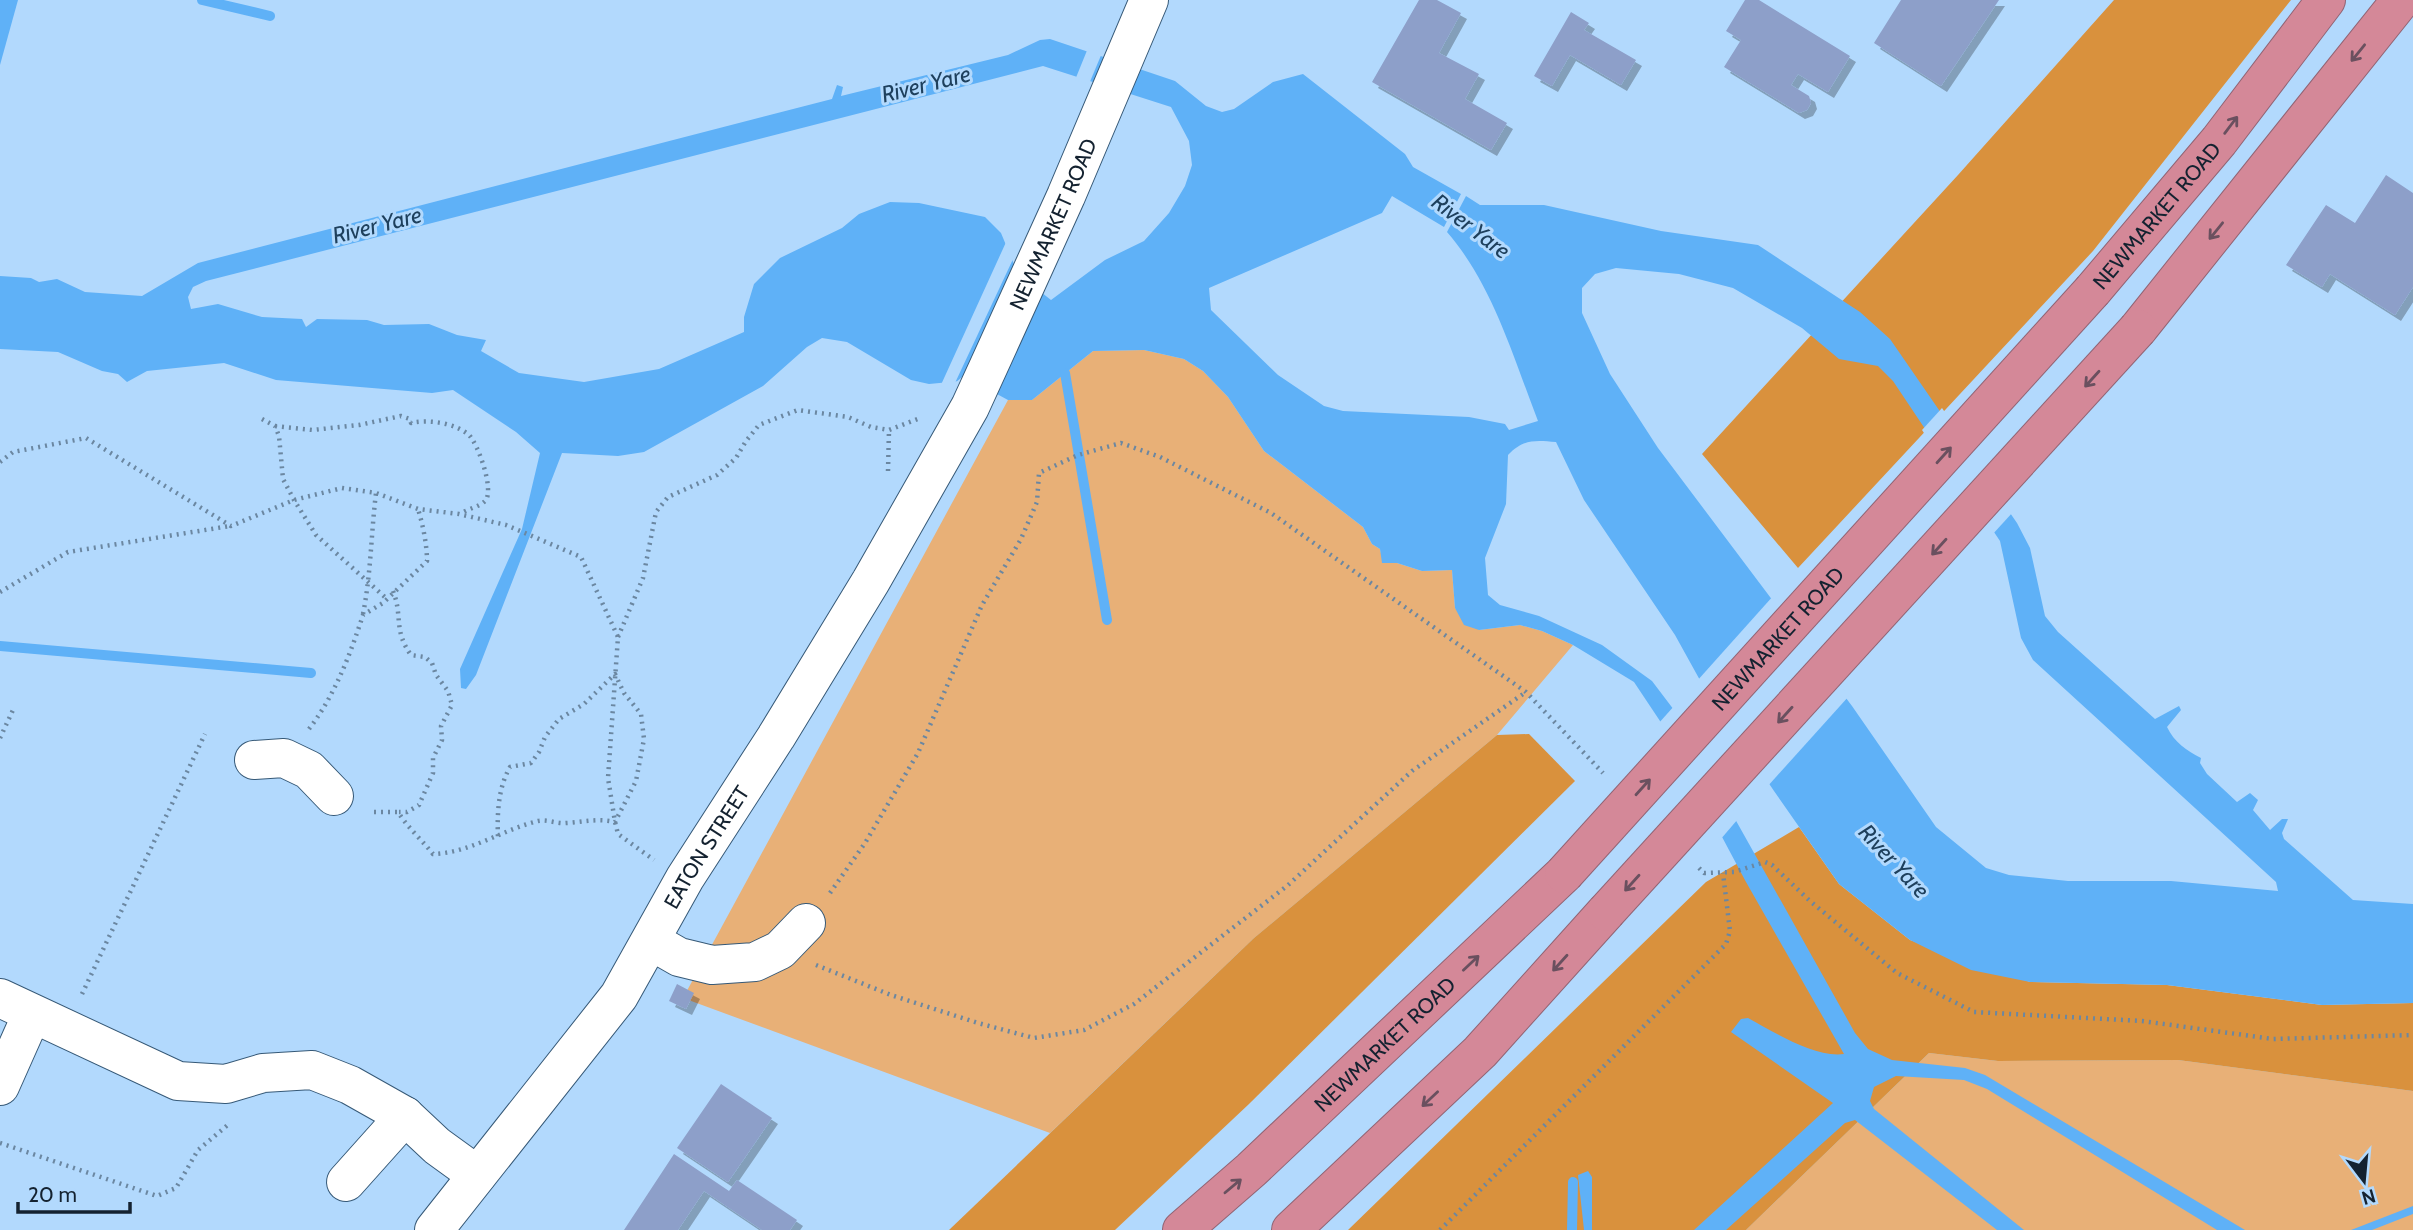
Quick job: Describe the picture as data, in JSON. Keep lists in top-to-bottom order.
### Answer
{
  "streets": {
    "highway": ["NEWMARKET ROAD"],
    "street": ["EATON STREET"]
  },
  "crossings": [
    ["NEWMARKET ROAD", "EATON STREET"]
  ],
  "one_way": ["NEWMARKET ROAD"],
  "water": ["River Yare"],
  "scale_bar": "20 m",
  "north": "bottom"
}
